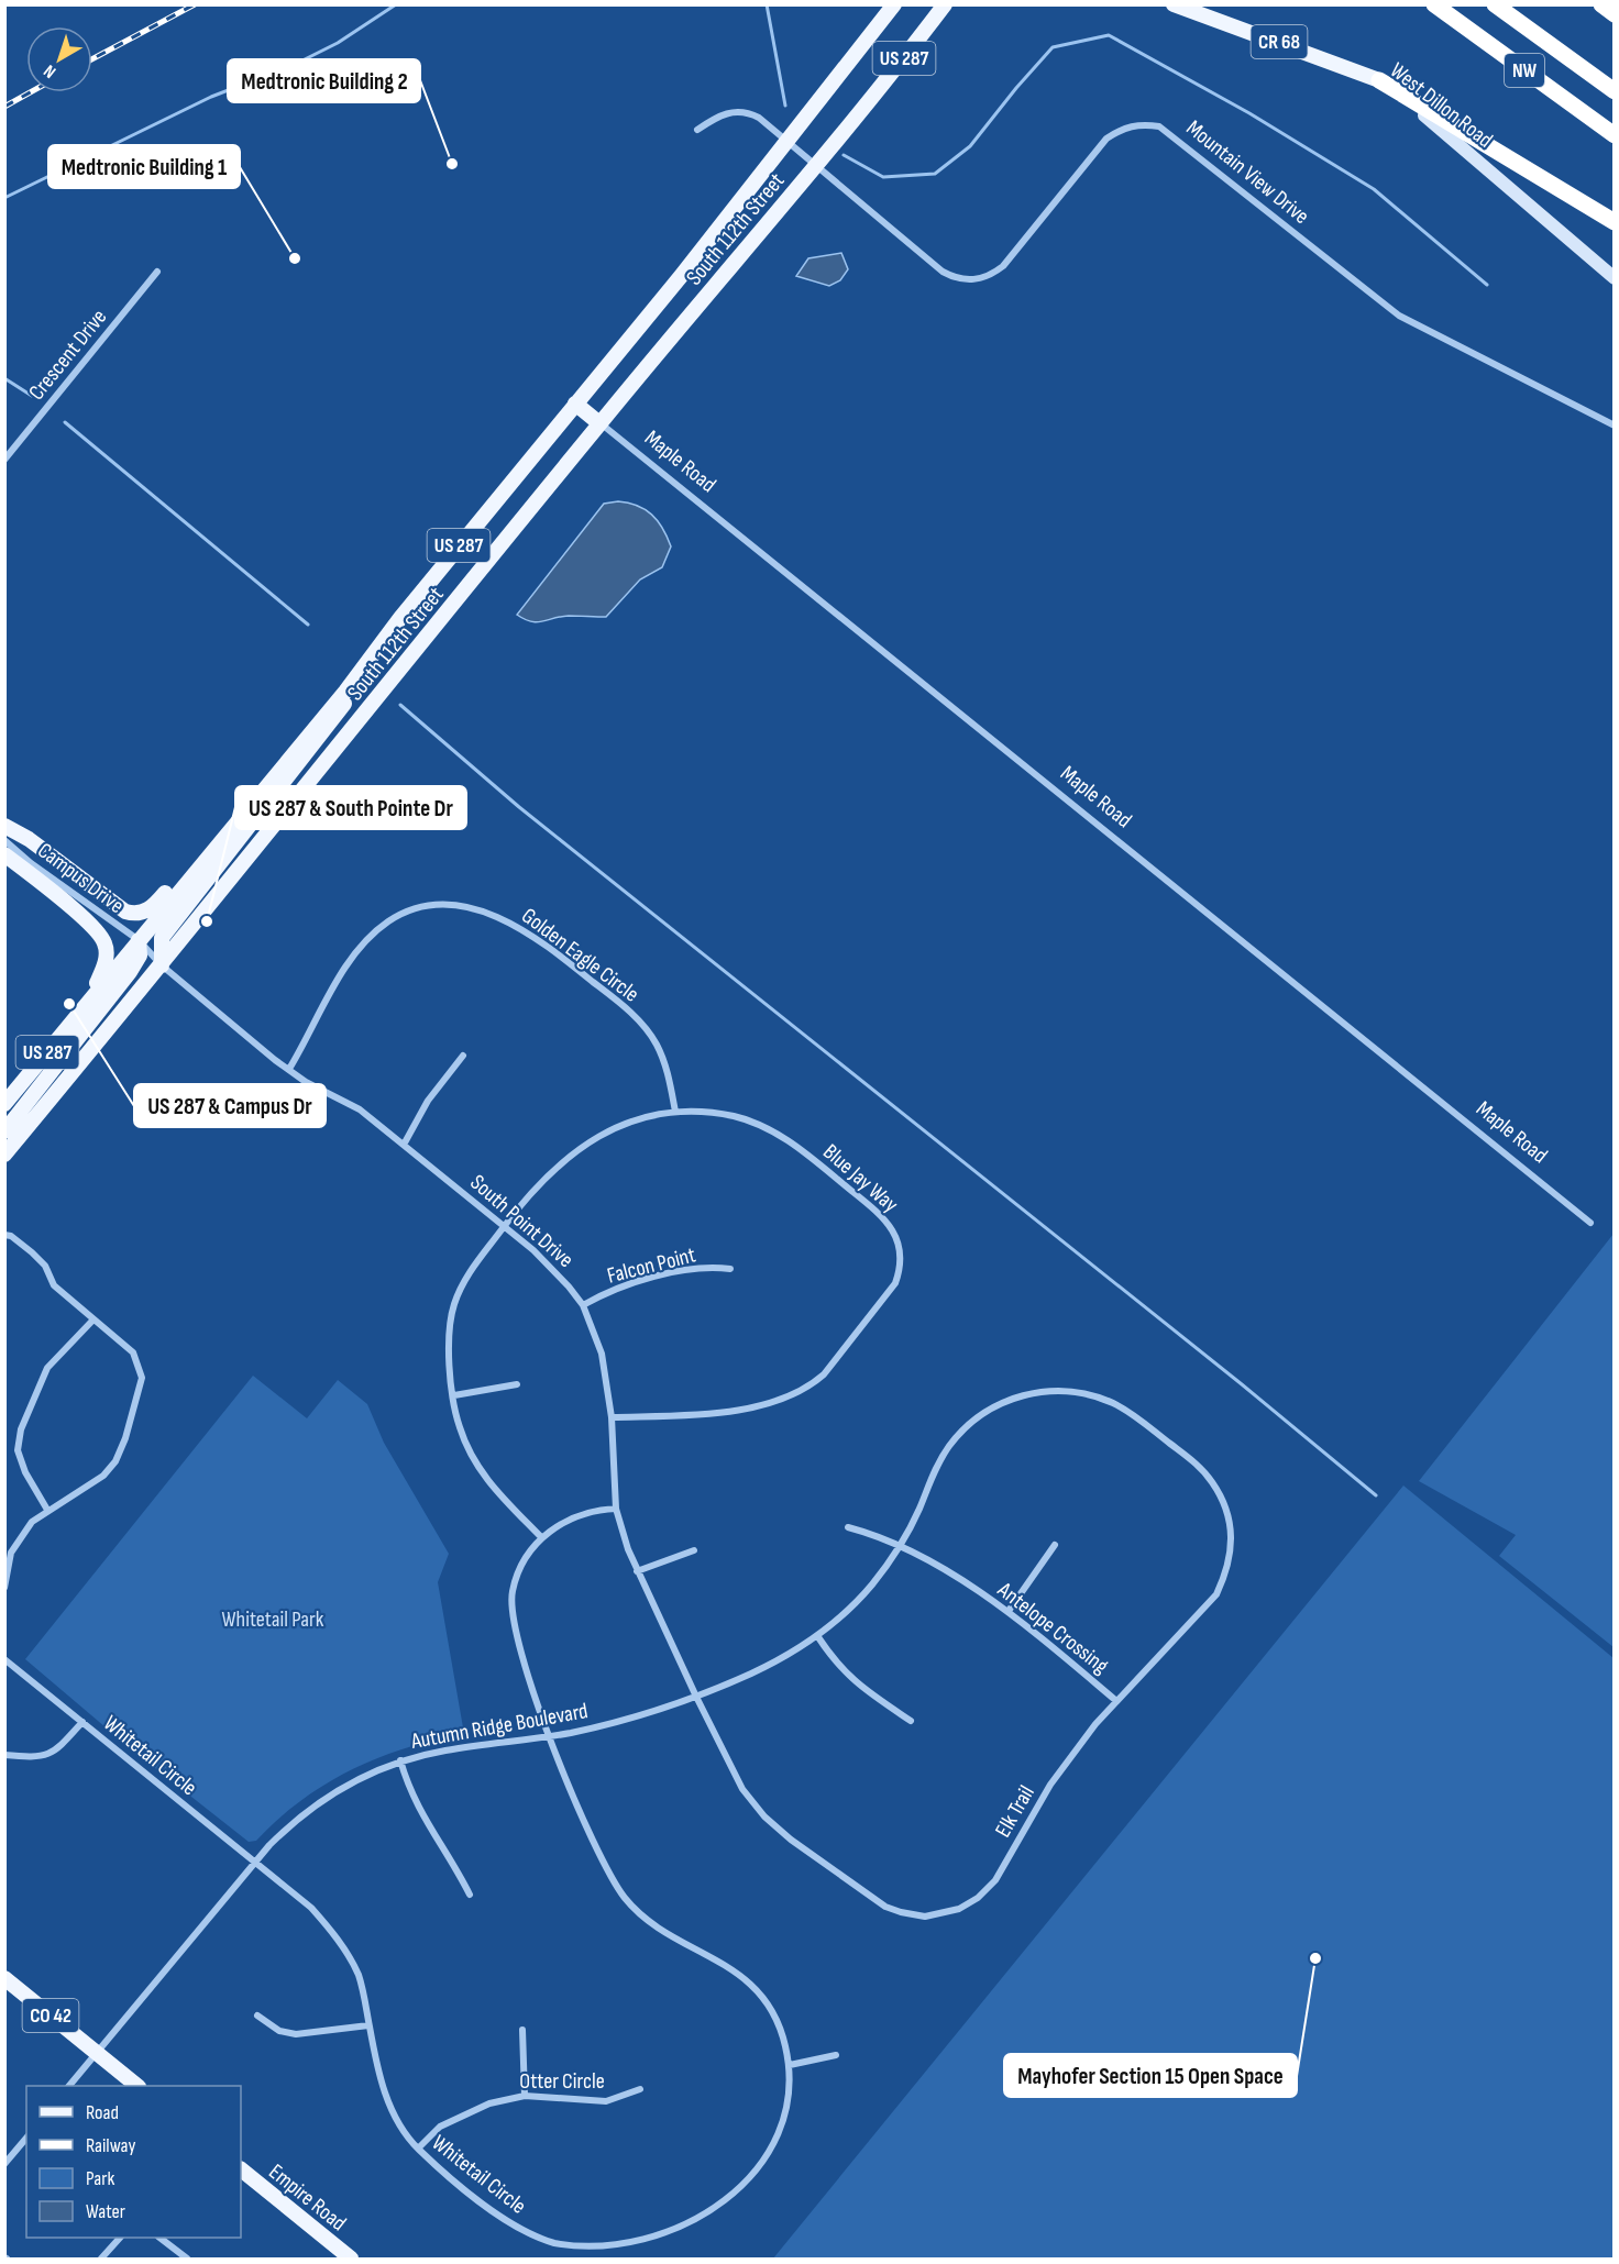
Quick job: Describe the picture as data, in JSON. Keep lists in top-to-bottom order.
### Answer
{
  "streets": {
    "highway": ["NW"],
    "main road": [
      "CR 68",
      "US 287",
      "West Dillon Road",
      "South 112th Street",
      "Maple Road",
      "CO 42",
      "Empire Road"
    ],
    "street": [
      "Mountain View Drive",
      "Crescent Drive",
      "Campus Drive",
      "Golden Eagle Circle",
      "Blue Jay Way",
      "South Point Drive",
      "Falcon Point",
      "Antelope Crossing",
      "Autumn Ridge Boulevard",
      "Whitetail Circle",
      "Elk Trail",
      "Otter Circle"
    ]
  },
  "crossings": [
    ["Mountain View Drive", "South 112th Street"],
    ["South 112th Street", "Maple Road"],
    ["South 112th Street", "Campus Drive"],
    ["South 112th Street", "South Point Drive"],
    ["Campus Drive", "South Point Drive"],
    ["Golden Eagle Circle", "Blue Jay Way"],
    ["Golden Eagle Circle", "South Point Drive"],
    ["Blue Jay Way", "South Point Drive"],
    ["Blue Jay Way", "Whitetail Circle"],
    ["South Point Drive", "Falcon Point"],
    ["South Point Drive", "Autumn Ridge Boulevard"],
    ["South Point Drive", "Whitetail Circle"],
    ["South Point Drive", "Elk Trail"],
    ["Antelope Crossing", "Autumn Ridge Boulevard"],
    ["Antelope Crossing", "Elk Trail"],
    ["Autumn Ridge Boulevard", "Whitetail Circle"],
    ["Autumn Ridge Boulevard", "Elk Trail"],
    ["Autumn Ridge Boulevard", "CO 42"],
    ["Whitetail Circle", "Otter Circle"]
  ],
  "parks": ["Whitetail Park"],
  "places": [
    "Medtronic Building 2",
    "Medtronic Building 1",
    "US 287 & South Pointe Dr",
    "US 287 & Campus Dr",
    "Mayhofer Section 15 Open Space"
  ],
  "legend": [
    "Road",
    "Railway",
    "Park",
    "Water"
  ],
  "north": "bottom left"
}
